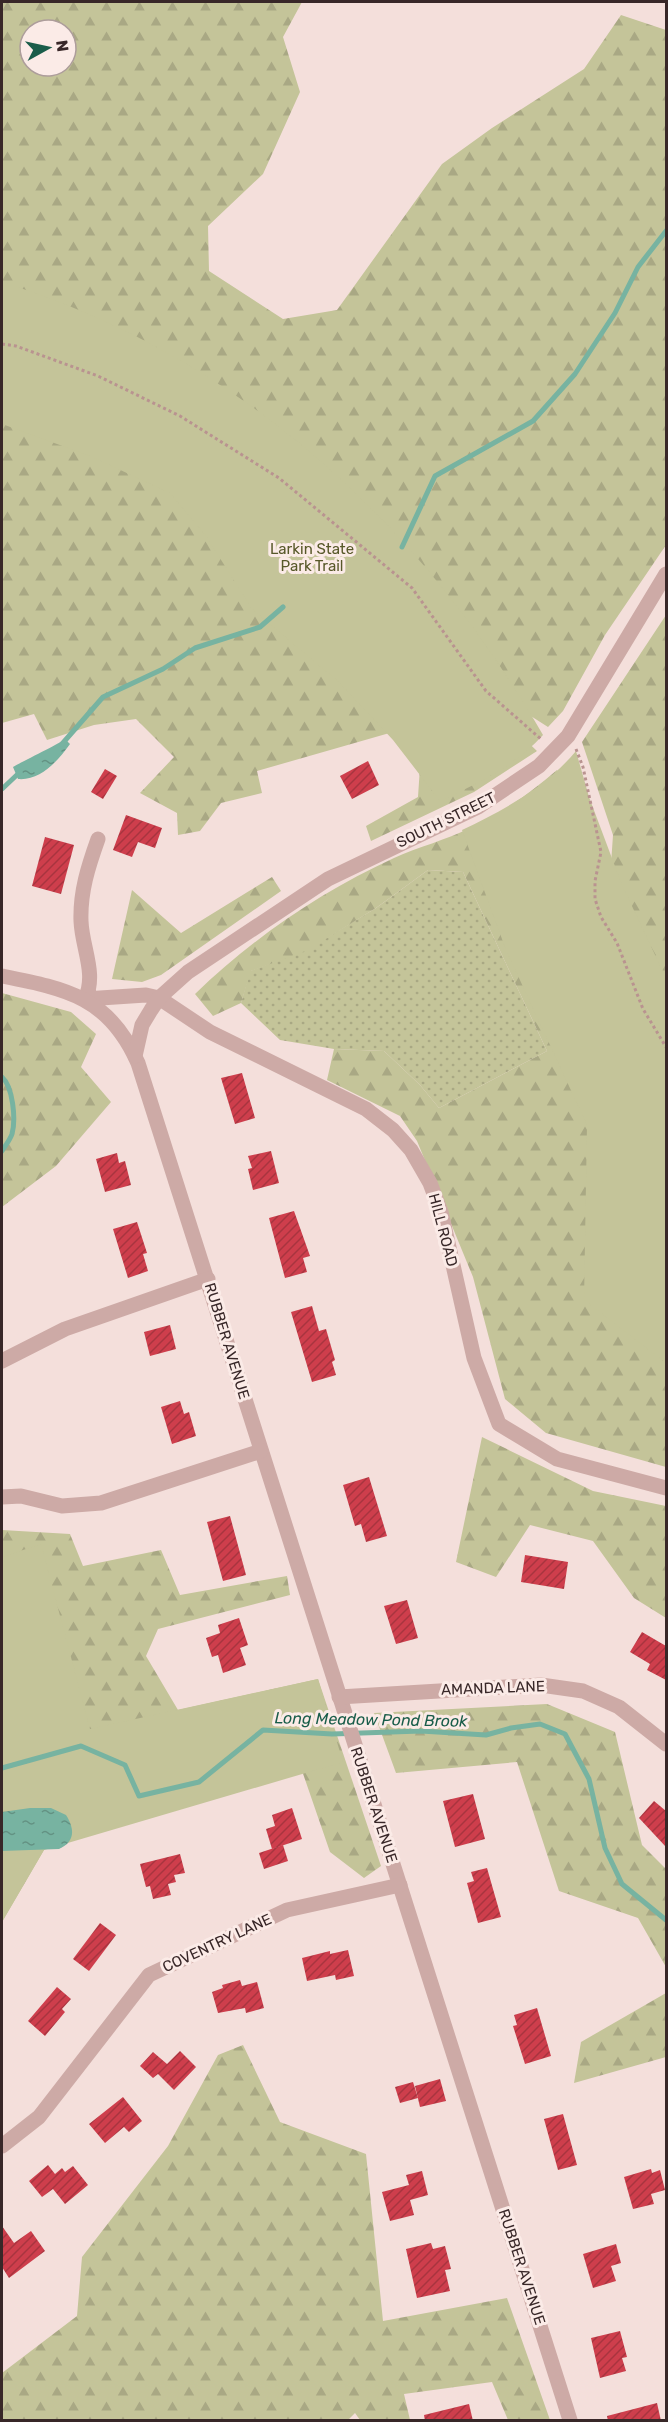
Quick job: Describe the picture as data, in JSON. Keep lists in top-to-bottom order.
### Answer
{
  "streets": {
    "street": [
      "SOUTH STREET",
      "HILL ROAD",
      "RUBBER AVENUE",
      "AMANDA LANE",
      "COVENTRY LANE"
    ]
  },
  "crossings": [
    ["SOUTH STREET", "HILL ROAD"],
    ["SOUTH STREET", "RUBBER AVENUE"],
    ["RUBBER AVENUE", "AMANDA LANE"],
    ["RUBBER AVENUE", "COVENTRY LANE"]
  ],
  "water": ["Long Meadow Pond Brook"],
  "parks": ["Larkin State Park Trail"],
  "north": "right"
}
